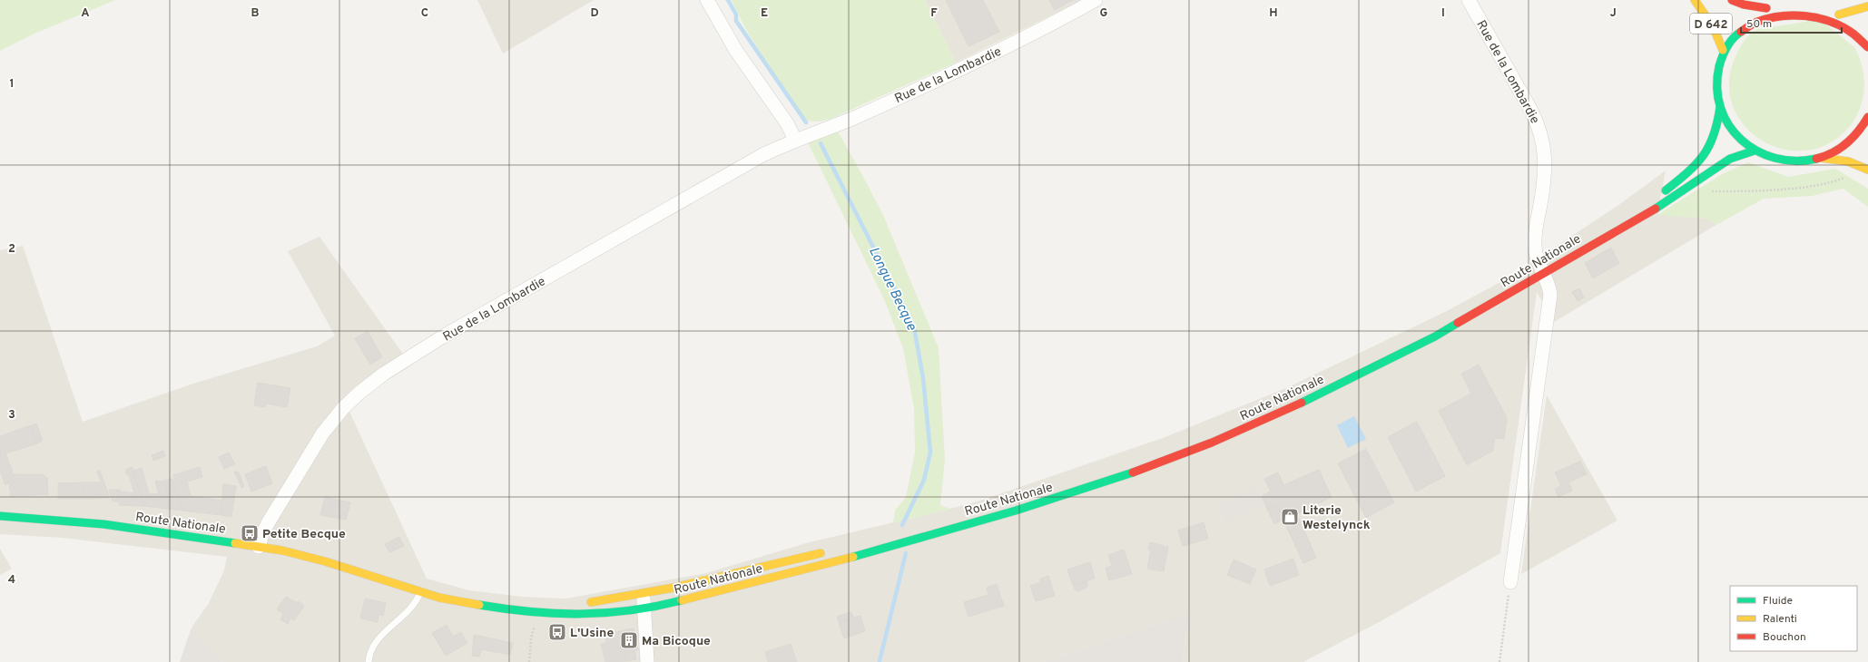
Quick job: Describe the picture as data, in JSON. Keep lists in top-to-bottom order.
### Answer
{
  "streets": {
    "main road": ["D 642", "Route Nationale"],
    "street": ["Rue de la Lombardie"]
  },
  "crossings": [
    ["Rue de la Lombardie", "Route Nationale"]
  ],
  "water": ["Longue Becque"],
  "places": {
    "shop": ["Literie Westelynck"],
    "bus stop": ["Petite Becque", "L'Usine"],
    "building": ["Ma Bicoque"]
  },
  "legend": ["Fluide", "Ralenti", "Bouchon"],
  "scale_bar": "50 m",
  "grid": {
    "columns": [
      "A",
      "B",
      "C",
      "D",
      "E",
      "F",
      "G",
      "H",
      "I",
      "J"
    ],
    "rows": [
      "1",
      "2",
      "3",
      "4"
    ]
  }
}
